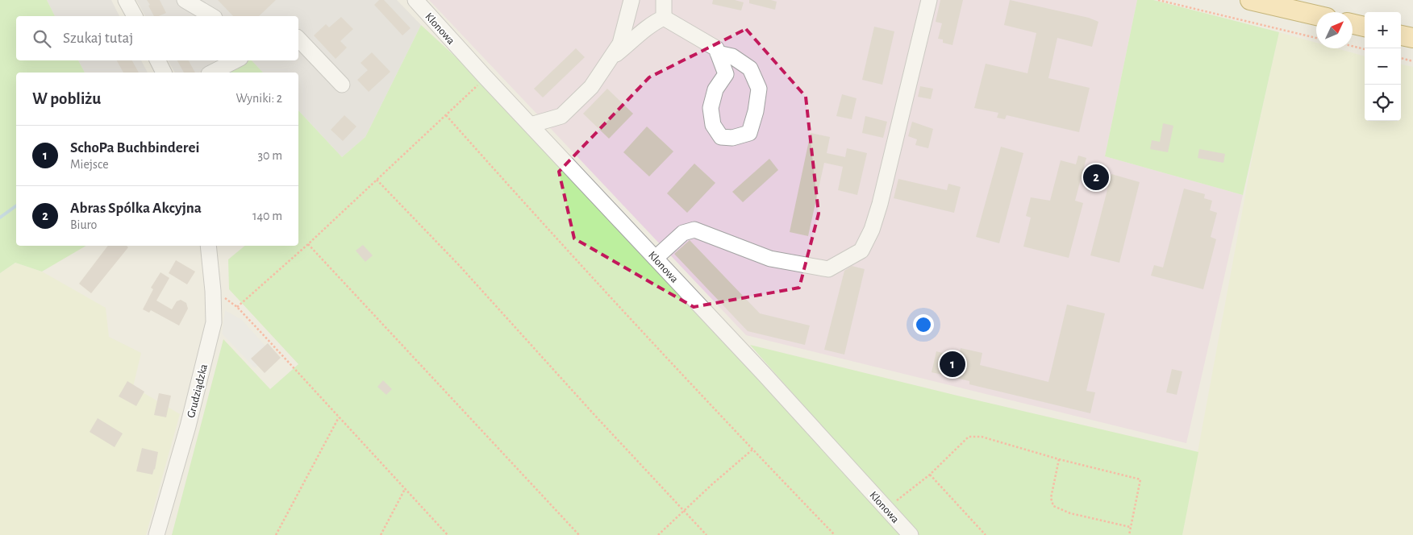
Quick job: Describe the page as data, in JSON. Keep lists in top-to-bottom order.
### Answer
{
  "streets": {
    "street": ["Klonowa", "Grudziądzka"]
  },
  "north": "top right",
  "page": {
    "map_buttons": ["+", "−"],
    "search": "Szukaj tutaj",
    "heading": ["W pobliżu", "Wyniki: 2"],
    "list": [
      {
        "mark": "1",
        "name": "SchoPa Buchbinderei",
        "note": "Miejsce",
        "value": "30 m"
      },
      {
        "mark": "2",
        "name": "Abras Spólka Akcyjna",
        "note": "Biuro",
        "value": "140 m"
      }
    ],
    "pins": ["2", "1"]
  }
}
